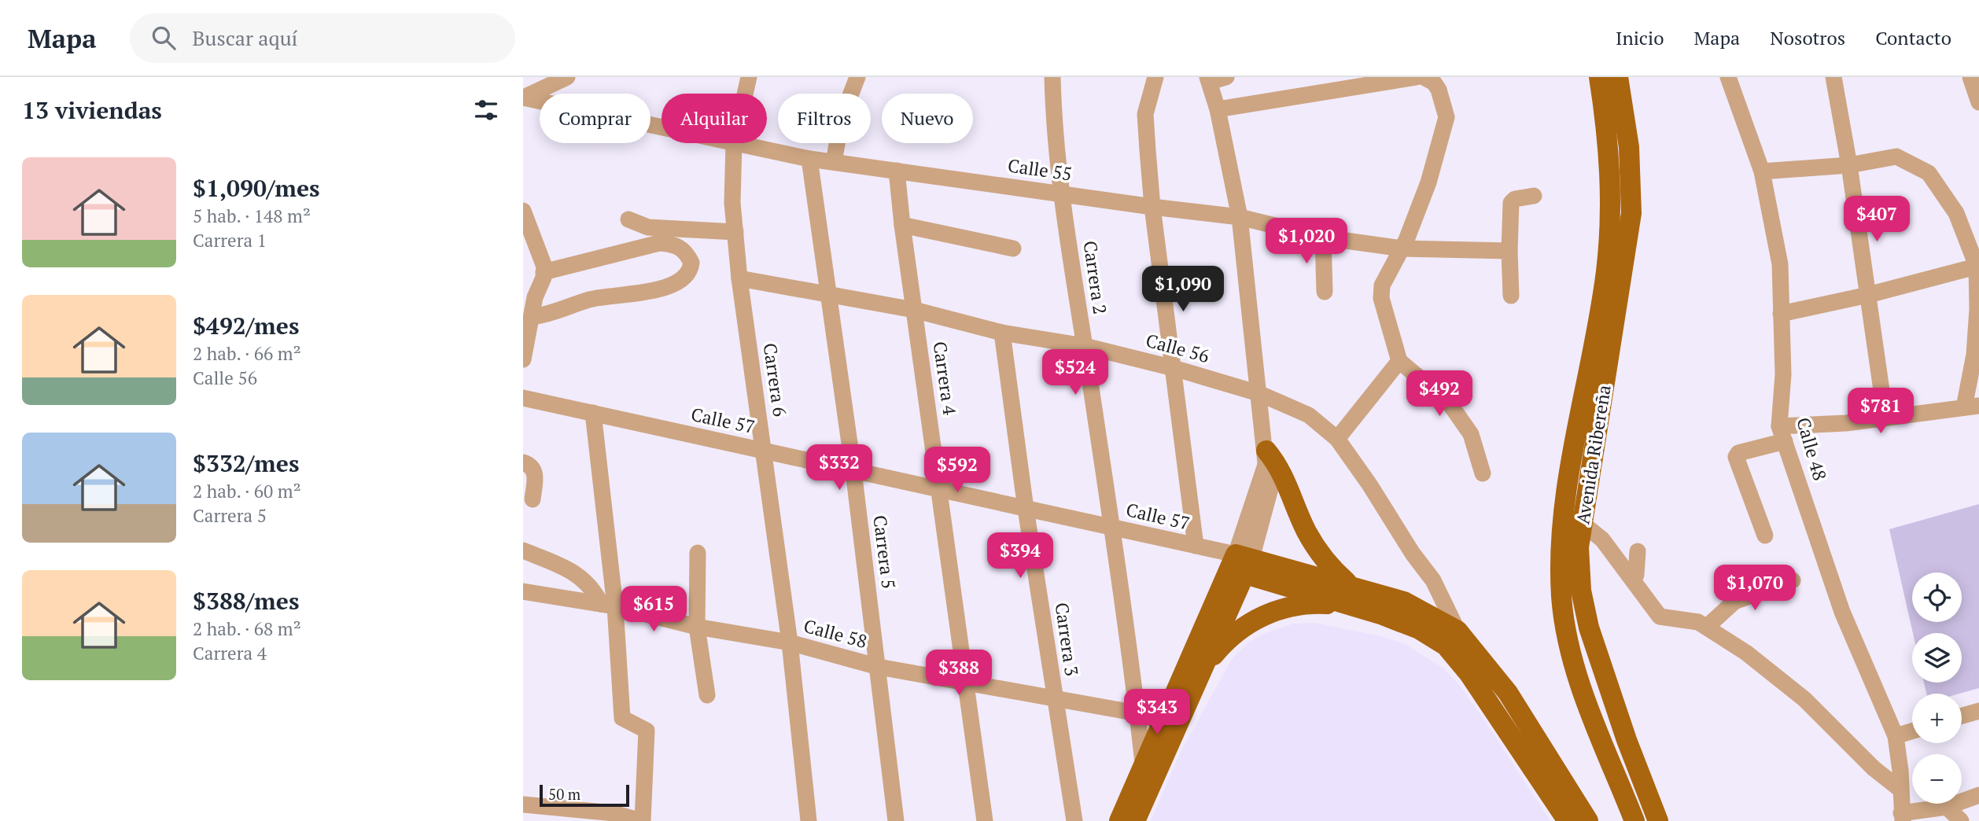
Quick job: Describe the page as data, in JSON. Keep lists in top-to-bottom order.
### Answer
{
  "streets": {
    "main road": ["Avenida Ribereña"],
    "street": [
      "Calle 55",
      "Carrera 2",
      "Calle 56",
      "Carrera 4",
      "Carrera 6",
      "Calle 57",
      "Calle 48",
      "Carrera 5",
      "Calle 58",
      "Carrera 3"
    ]
  },
  "crossings": [
    ["Calle 55", "Carrera 2"],
    ["Calle 55", "Carrera 4"],
    ["Calle 55", "Carrera 6"],
    ["Calle 55", "Carrera 5"],
    ["Carrera 2", "Calle 56"],
    ["Carrera 2", "Calle 57"],
    ["Carrera 2", "Calle 58"],
    ["Calle 56", "Carrera 4"],
    ["Calle 56", "Carrera 6"],
    ["Calle 56", "Carrera 5"],
    ["Calle 56", "Carrera 3"],
    ["Carrera 4", "Calle 57"],
    ["Carrera 4", "Calle 58"],
    ["Carrera 6", "Calle 57"],
    ["Carrera 6", "Calle 58"],
    ["Calle 57", "Carrera 5"],
    ["Calle 57", "Carrera 3"],
    ["Carrera 5", "Calle 58"],
    ["Calle 58", "Carrera 3"]
  ],
  "scale_bar": "50 m",
  "page": {
    "header": "Mapa",
    "search": "Buscar aquí",
    "nav": [
      "Inicio",
      "Mapa",
      "Nosotros",
      "Contacto"
    ],
    "heading": "13 viviendas",
    "chip": [
      "Comprar",
      "Alquilar",
      "Filtros",
      "Nuevo"
    ],
    "list": [
      {
        "name": "$1,090/mes",
        "note": "5 hab. · 148 m² · Carrera 1"
      },
      {
        "name": "$492/mes",
        "note": "2 hab. · 66 m² · Calle 56"
      },
      {
        "name": "$332/mes",
        "note": "2 hab. · 60 m² · Carrera 5"
      },
      {
        "name": "$388/mes",
        "note": "2 hab. · 68 m² · Carrera 4"
      }
    ],
    "price": [
      "$407",
      "$1,020",
      "$1,090",
      "$524",
      "$492",
      "$781",
      "$332",
      "$592",
      "$394",
      "$1,070",
      "$615",
      "$388",
      "$343"
    ],
    "map_buttons": ["+", "−"],
    "scale": "50 m"
  }
}
